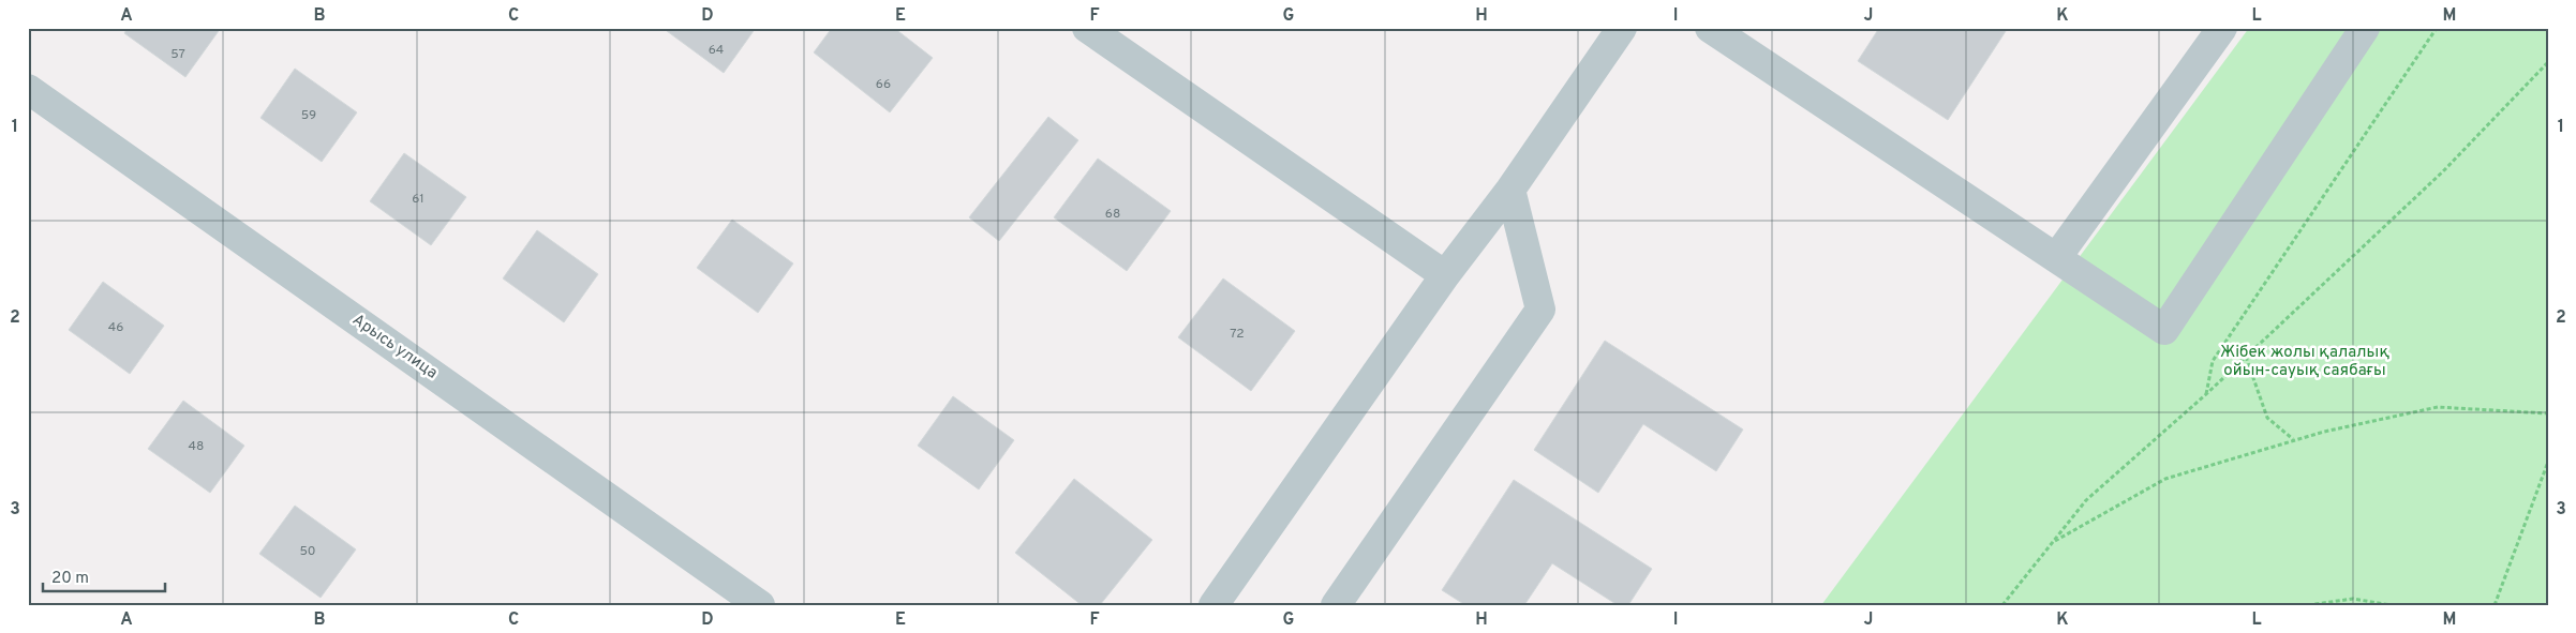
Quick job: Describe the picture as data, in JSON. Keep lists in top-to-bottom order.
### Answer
{
  "streets": {
    "street": ["Арысь улица"]
  },
  "parks": ["Жібек жолы қалалық ойын-сауық саябағы"],
  "house_numbers": [
    "64",
    "57",
    "66",
    "59",
    "61",
    "68",
    "46",
    "72",
    "48",
    "50"
  ],
  "scale_bar": "20 m",
  "grid": {
    "columns": [
      "A",
      "B",
      "C",
      "D",
      "E",
      "F",
      "G",
      "H",
      "I",
      "J",
      "K",
      "L",
      "M"
    ],
    "rows": ["1", "2", "3"]
  }
}
